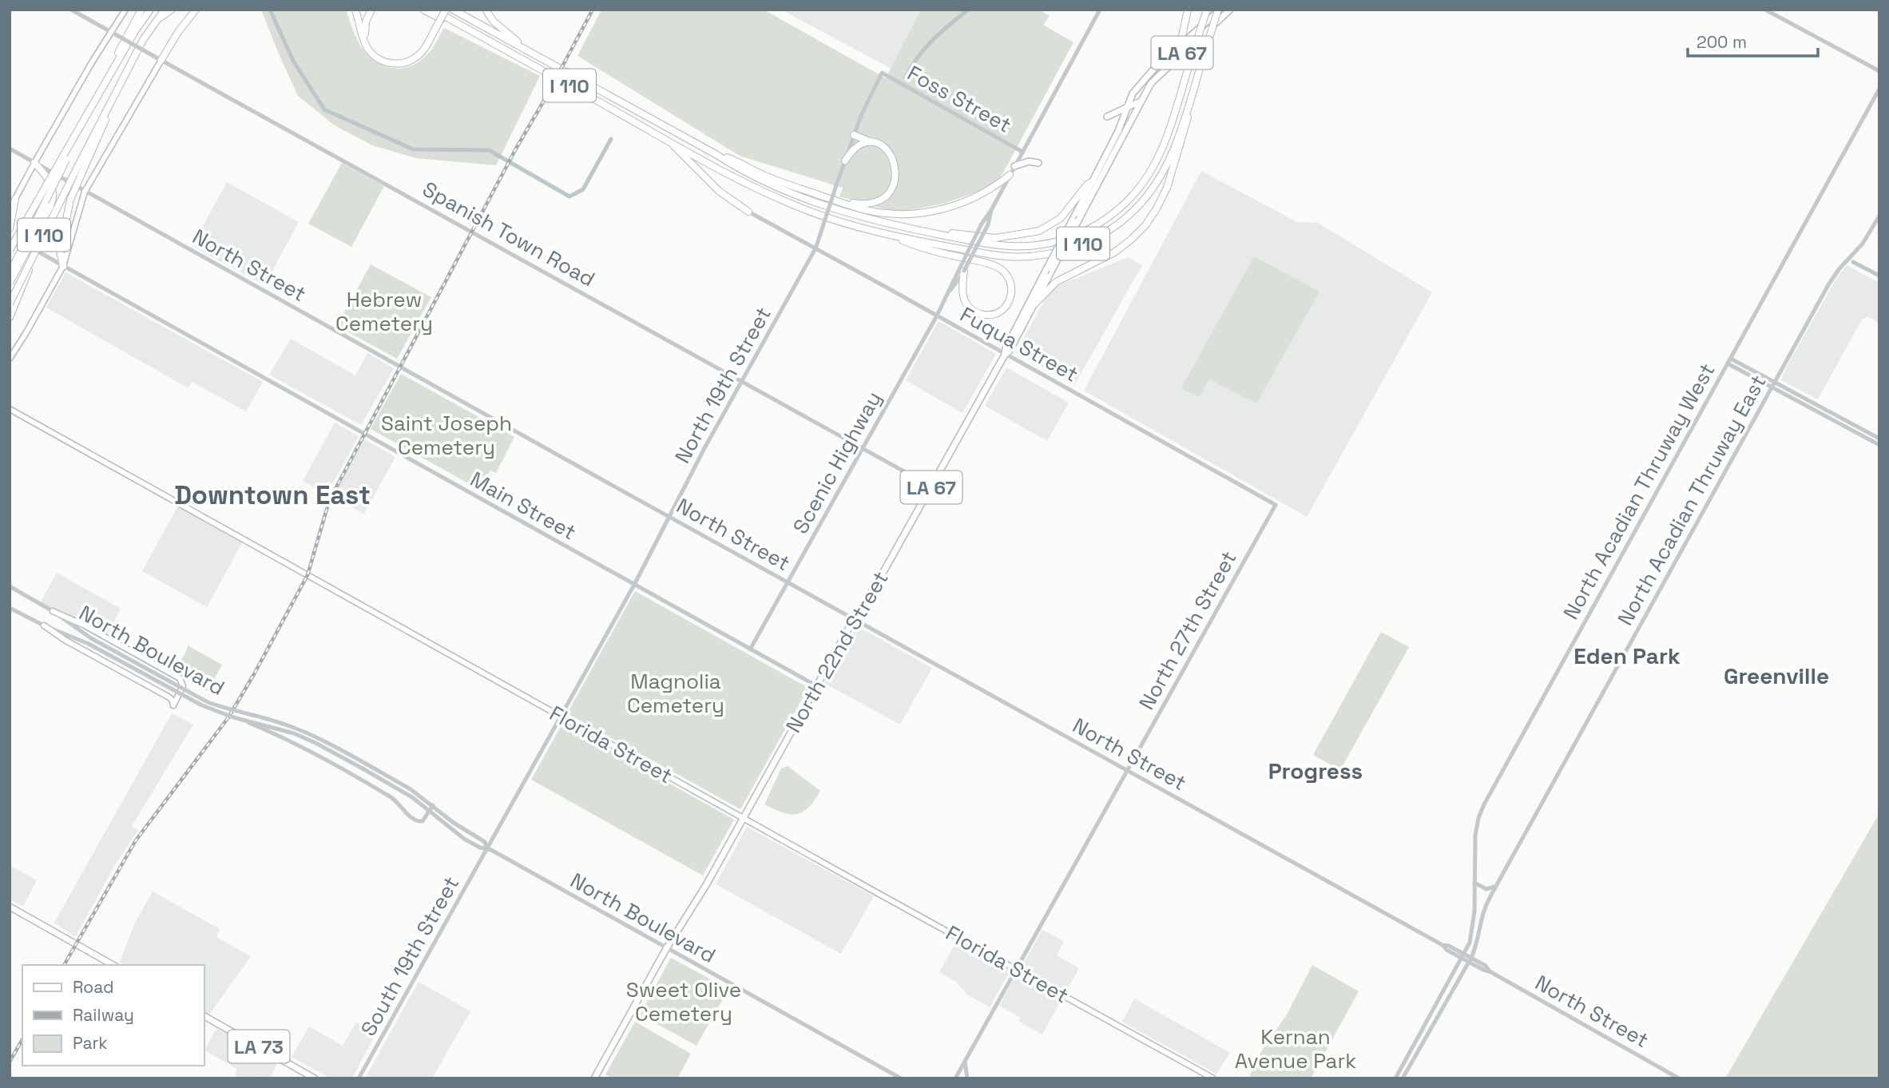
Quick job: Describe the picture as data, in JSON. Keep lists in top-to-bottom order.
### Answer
{
  "streets": {
    "highway": ["I 110"],
    "main road": [
      "LA 67",
      "North 22nd Street",
      "Florida Street",
      "LA 73"
    ],
    "street": [
      "Foss Street",
      "Spanish Town Road",
      "North Street",
      "Fuqua Street",
      "North 19th Street",
      "Scenic Highway",
      "North Acadian Thruway West",
      "North Acadian Thruway East",
      "Main Street",
      "North 27th Street",
      "North Boulevard",
      "South 19th Street"
    ]
  },
  "crossings": [
    ["LA 67", "I 110"],
    ["LA 67", "North Boulevard"],
    ["LA 67", "North 22nd Street"],
    ["Foss Street", "North 19th Street"],
    ["Foss Street", "Scenic Highway"],
    ["Spanish Town Road", "North 19th Street"],
    ["Spanish Town Road", "Scenic Highway"],
    ["Spanish Town Road", "North 22nd Street"],
    ["North Street", "North 19th Street"],
    ["North Street", "Scenic Highway"],
    ["North Street", "North Acadian Thruway West"],
    ["North Street", "North Acadian Thruway East"],
    ["North Street", "North 27th Street"],
    ["North Street", "North 22nd Street"],
    ["Fuqua Street", "North 19th Street"],
    ["Fuqua Street", "Scenic Highway"],
    ["Fuqua Street", "North 27th Street"],
    ["Fuqua Street", "North 22nd Street"],
    ["North 19th Street", "Main Street"],
    ["North 19th Street", "North Boulevard"],
    ["North 19th Street", "Florida Street"],
    ["North 19th Street", "South 19th Street"],
    ["Scenic Highway", "Main Street"],
    ["Main Street", "North 22nd Street"],
    ["North 27th Street", "Florida Street"],
    ["North Boulevard", "North 22nd Street"],
    ["North Boulevard", "South 19th Street"],
    ["North 22nd Street", "Florida Street"]
  ],
  "districts": [
    "Downtown East",
    "Eden Park",
    "Greenville",
    "Progress"
  ],
  "parks": [
    "Hebrew Cemetery",
    "Saint Joseph Cemetery",
    "Magnolia Cemetery",
    "Sweet Olive Cemetery",
    "Kernan Avenue Park"
  ],
  "legend": ["Road", "Railway", "Park"],
  "scale_bar": "200 m"
}
